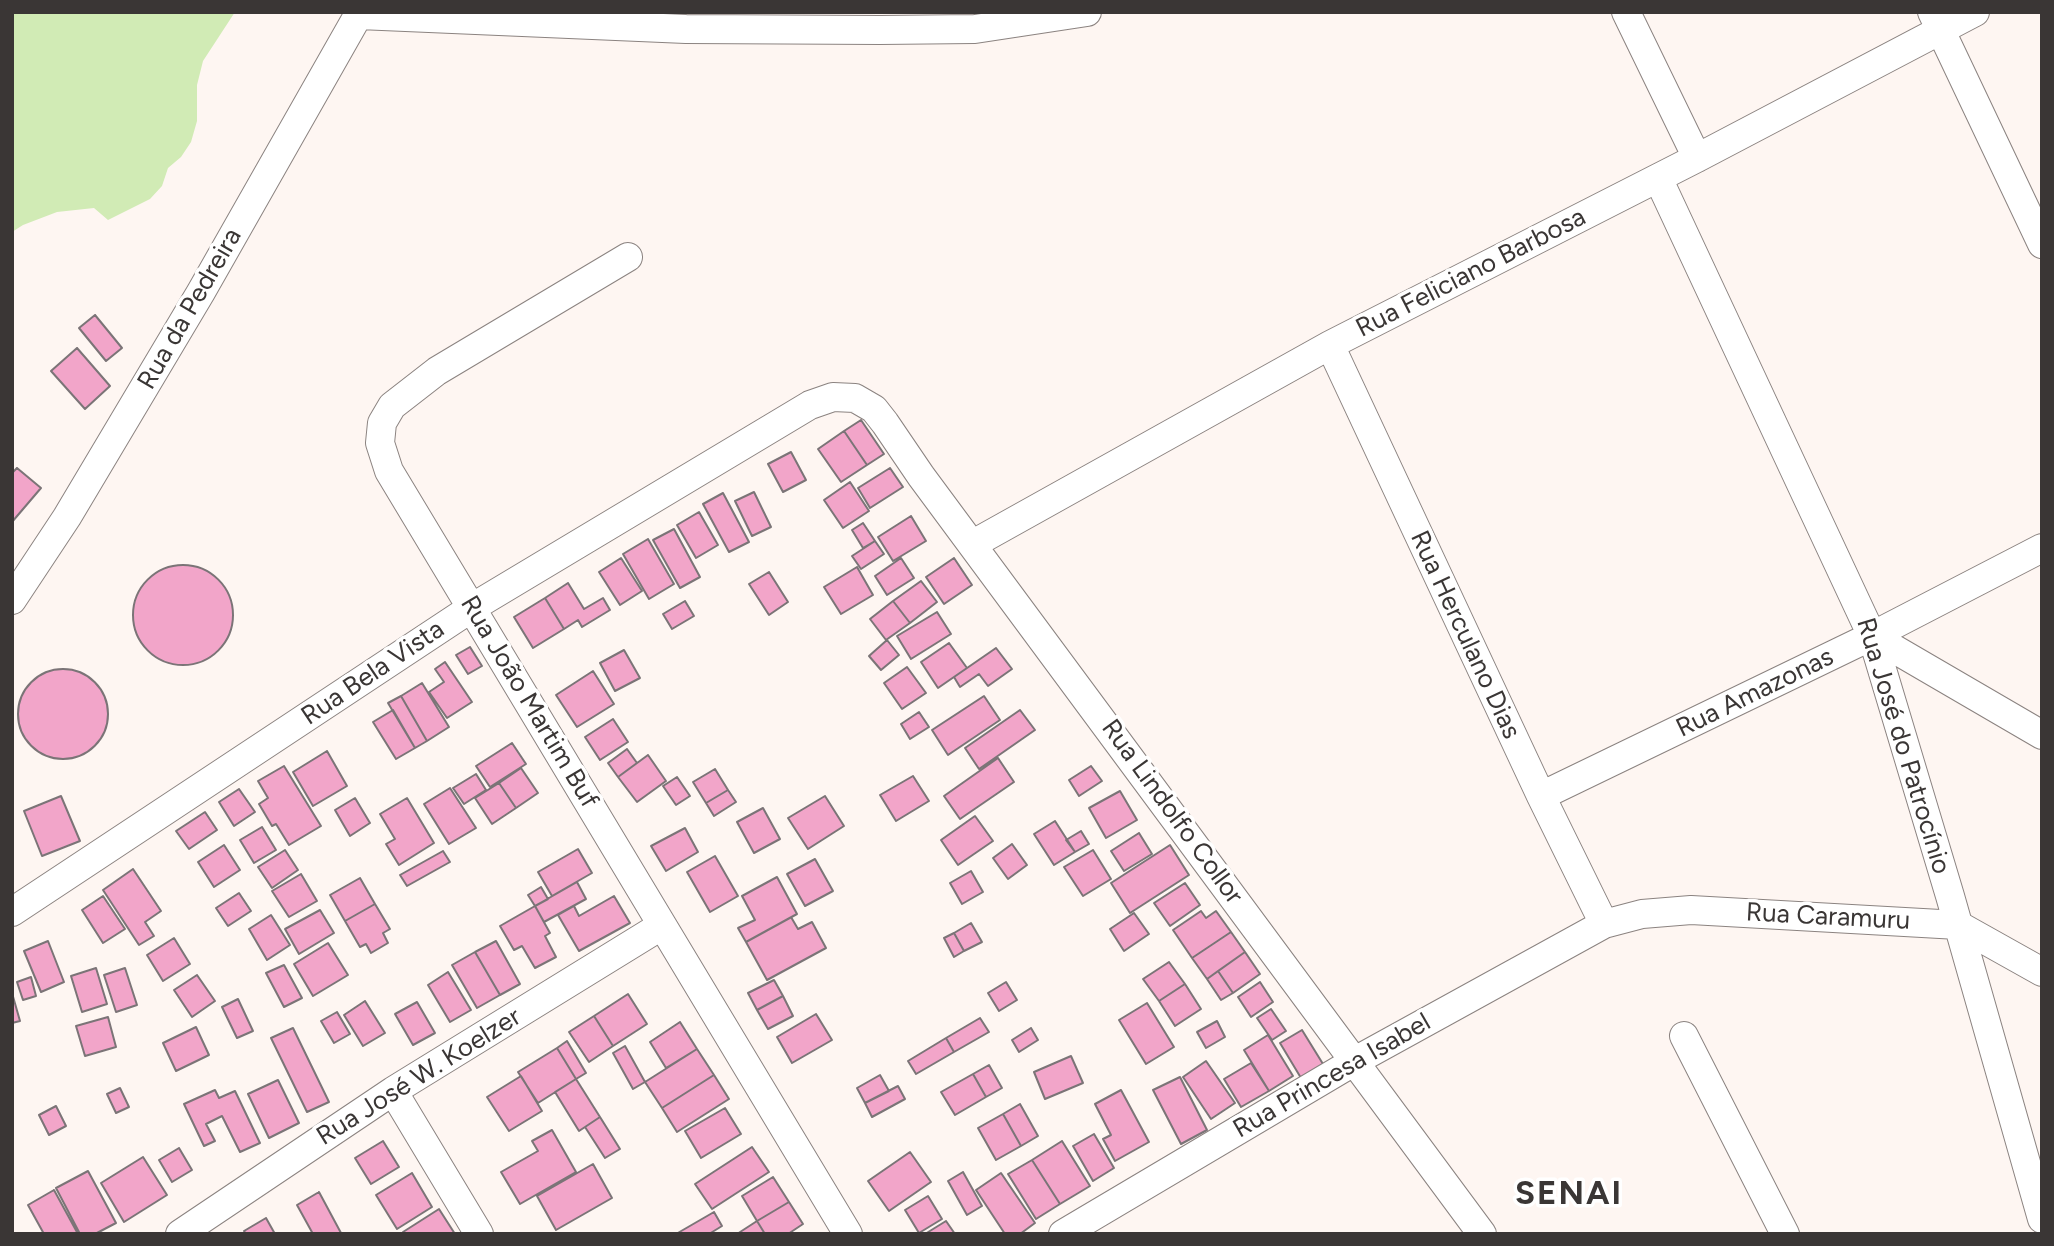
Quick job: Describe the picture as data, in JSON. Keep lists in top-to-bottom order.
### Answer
{
  "streets": {
    "street": [
      "Rua Feliciano Barbosa",
      "Rua da Pedreira",
      "Rua Herculano Dias",
      "Rua Bela Vista",
      "Rua Amazonas",
      "Rua João Martim Buf",
      "Rua José do Patrocínio",
      "Rua Lindolfo Collor",
      "Rua Caramuru",
      "Rua Princesa Isabel",
      "Rua José W. Koelzer"
    ]
  },
  "crossings": [
    ["Rua Feliciano Barbosa", "Rua Herculano Dias"],
    ["Rua Feliciano Barbosa", "Rua José do Patrocínio"],
    ["Rua Feliciano Barbosa", "Rua Lindolfo Collor"],
    ["Rua Herculano Dias", "Rua Amazonas"],
    ["Rua Herculano Dias", "Rua Caramuru"],
    ["Rua Herculano Dias", "Rua Princesa Isabel"],
    ["Rua Bela Vista", "Rua João Martim Buf"],
    ["Rua Bela Vista", "Rua Lindolfo Collor"],
    ["Rua Amazonas", "Rua José do Patrocínio"],
    ["Rua João Martim Buf", "Rua José W. Koelzer"],
    ["Rua José do Patrocínio", "Rua Caramuru"],
    ["Rua Lindolfo Collor", "Rua Princesa Isabel"],
    ["Rua Caramuru", "Rua Princesa Isabel"]
  ],
  "districts": ["SENAI"]
}
